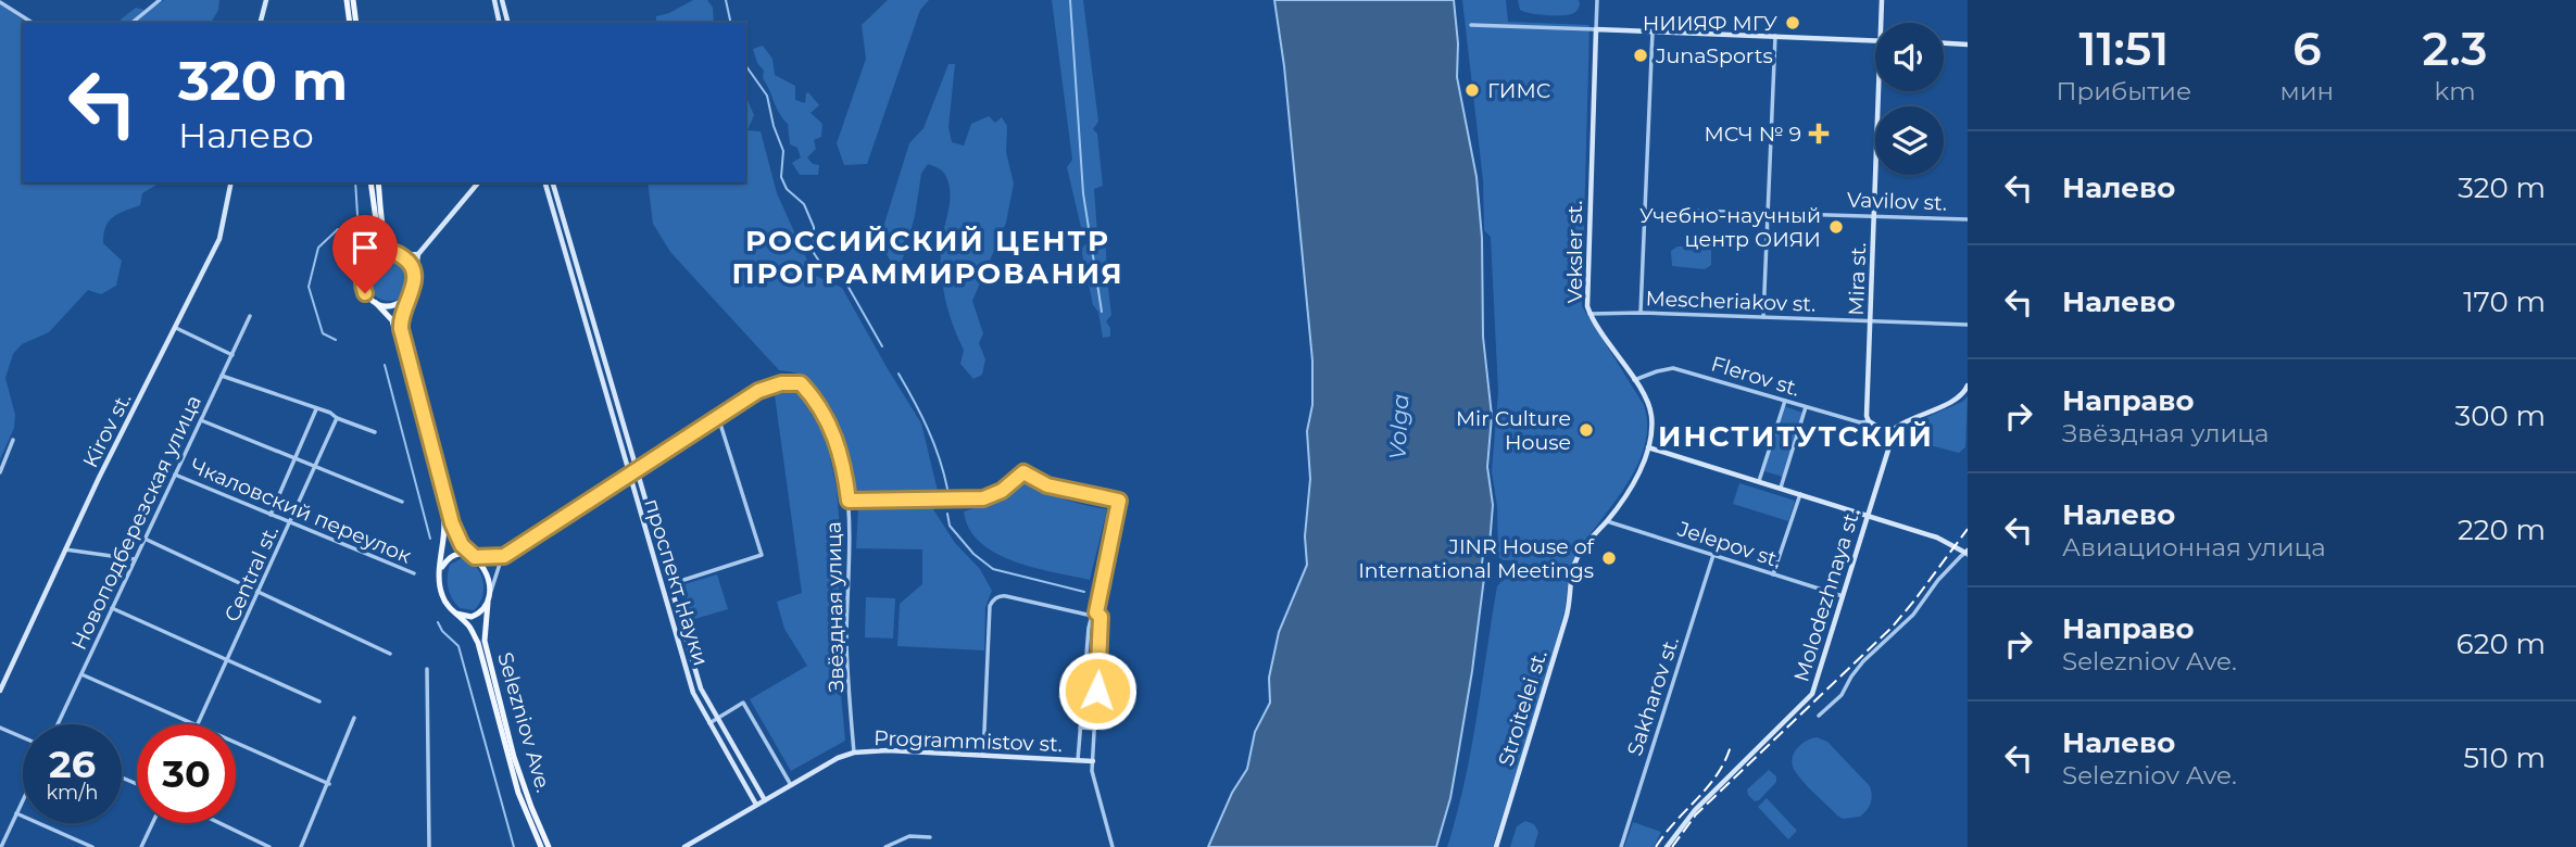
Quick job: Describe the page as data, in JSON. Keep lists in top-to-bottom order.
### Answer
{
  "streets": {
    "main road": ["Selezniov Ave."],
    "street": [
      "Vavilov st.",
      "Veksler st.",
      "Mira st.",
      "Mescheriakov st.",
      "Flerov st.",
      "Kirov st.",
      "Чкаловский переулок",
      "Новоподберезская улица",
      "Jelepov st.",
      "Central st.",
      "проспект Науки",
      "Molodezhnaya st.",
      "Звёздная улица",
      "Sakharov st.",
      "Stroitelei st.",
      "Programmistov st."
    ]
  },
  "crossings": [
    ["Vavilov st.", "Mira st."],
    ["Veksler st.", "Mescheriakov st."],
    ["Veksler st.", "Flerov st."],
    ["Veksler st.", "Jelepov st."],
    ["Veksler st.", "Stroitelei st."],
    ["Mira st.", "Mescheriakov st."],
    ["Mira st.", "Flerov st."],
    ["Чкаловский переулок", "Новоподберезская улица"],
    ["Чкаловский переулок", "Central st."],
    ["Jelepov st.", "Molodezhnaya st."],
    ["Jelepov st.", "Sakharov st."],
    ["Jelepov st.", "Stroitelei st."],
    ["проспект Науки", "Programmistov st."],
    ["Звёздная улица", "Programmistov st."]
  ],
  "districts": ["РОССИЙСКИЙ ЦЕНТР ПРОГРАММИРОВАНИЯ", "ИНСТИТУТСКИЙ"],
  "water": ["Volga"],
  "places": {
    "other": [
      "НИИЯФ МГУ",
      "JunaSports",
      "ГИМС",
      "Учебно-научный центр ОИЯИ",
      "Mir Culture House",
      "JINR House of International Meetings"
    ],
    "health": ["МСЧ № 9"]
  },
  "page": {
    "eta": [
      "11:51",
      "Прибытие",
      "6",
      "мин",
      "2.3",
      "km"
    ],
    "turn": ["320 m", "Налево"],
    "list": [
      {
        "name": "Налево",
        "value": "320 m"
      },
      {
        "name": "Налево",
        "value": "170 m"
      },
      {
        "name": "Направо",
        "note": "Звёздная улица",
        "value": "300 m"
      },
      {
        "name": "Налево",
        "note": "Авиационная улица",
        "value": "220 m"
      },
      {
        "name": "Направо",
        "note": "Selezniov Ave.",
        "value": "620 m"
      },
      {
        "name": "Налево",
        "note": "Selezniov Ave.",
        "value": "510 m"
      }
    ],
    "speed": "26 km/h",
    "limit": "30"
  }
}
